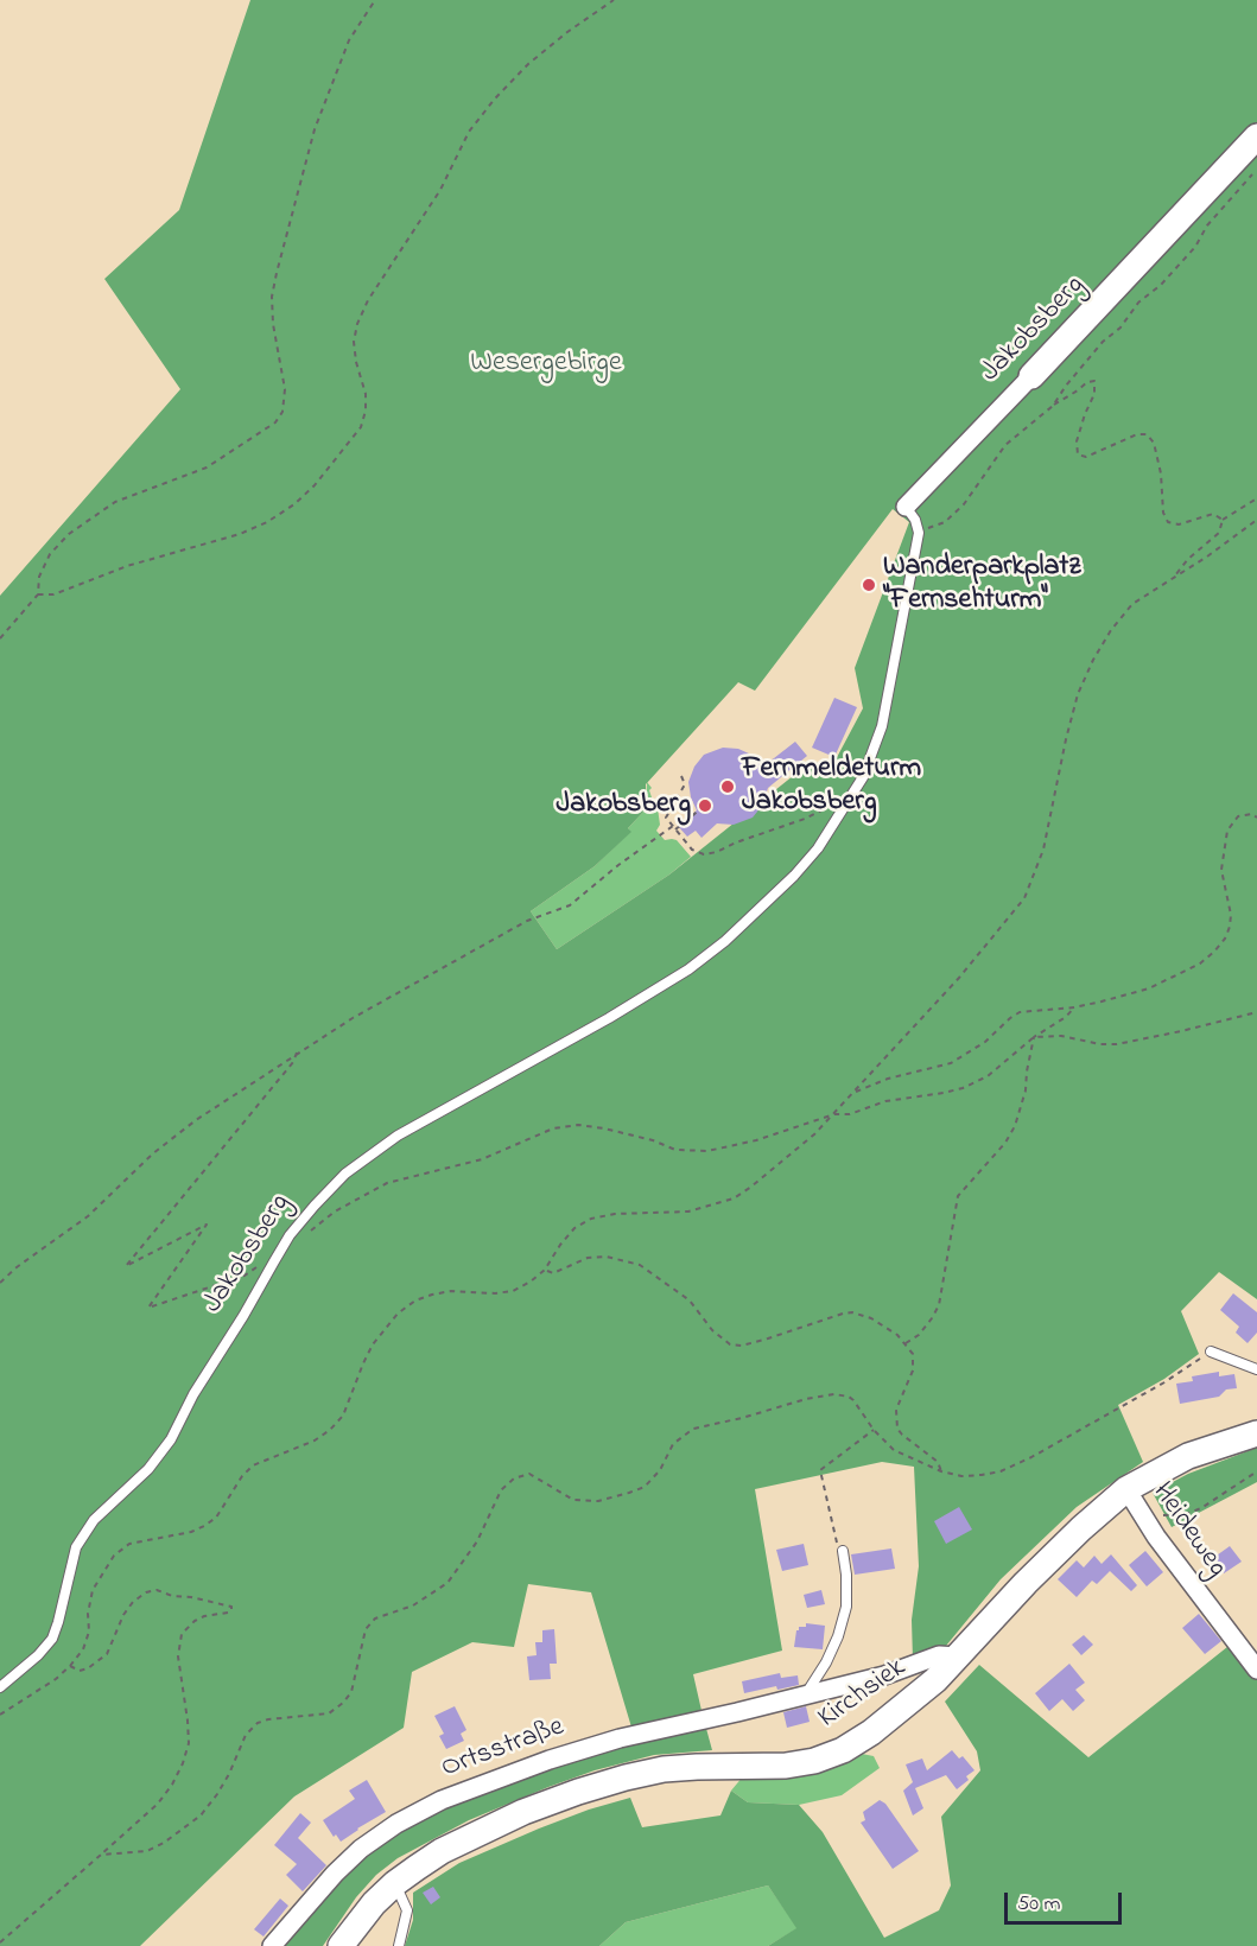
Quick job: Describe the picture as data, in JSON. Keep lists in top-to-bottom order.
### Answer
{
  "streets": {
    "main road": ["Jakobsberg", "Kirchsiek"],
    "street": ["Heideweg", "Ortsstraße"]
  },
  "crossings": [
    ["Heideweg", "Kirchsiek"],
    ["Kirchsiek", "Ortsstraße"]
  ],
  "parks": ["Wesergebirge"],
  "places": ["Wanderparkplatz \"Fernsehturm\"", "Fernmeldeturm Jakobsberg", "Jakobsberg"],
  "scale_bar": "50 m"
}
